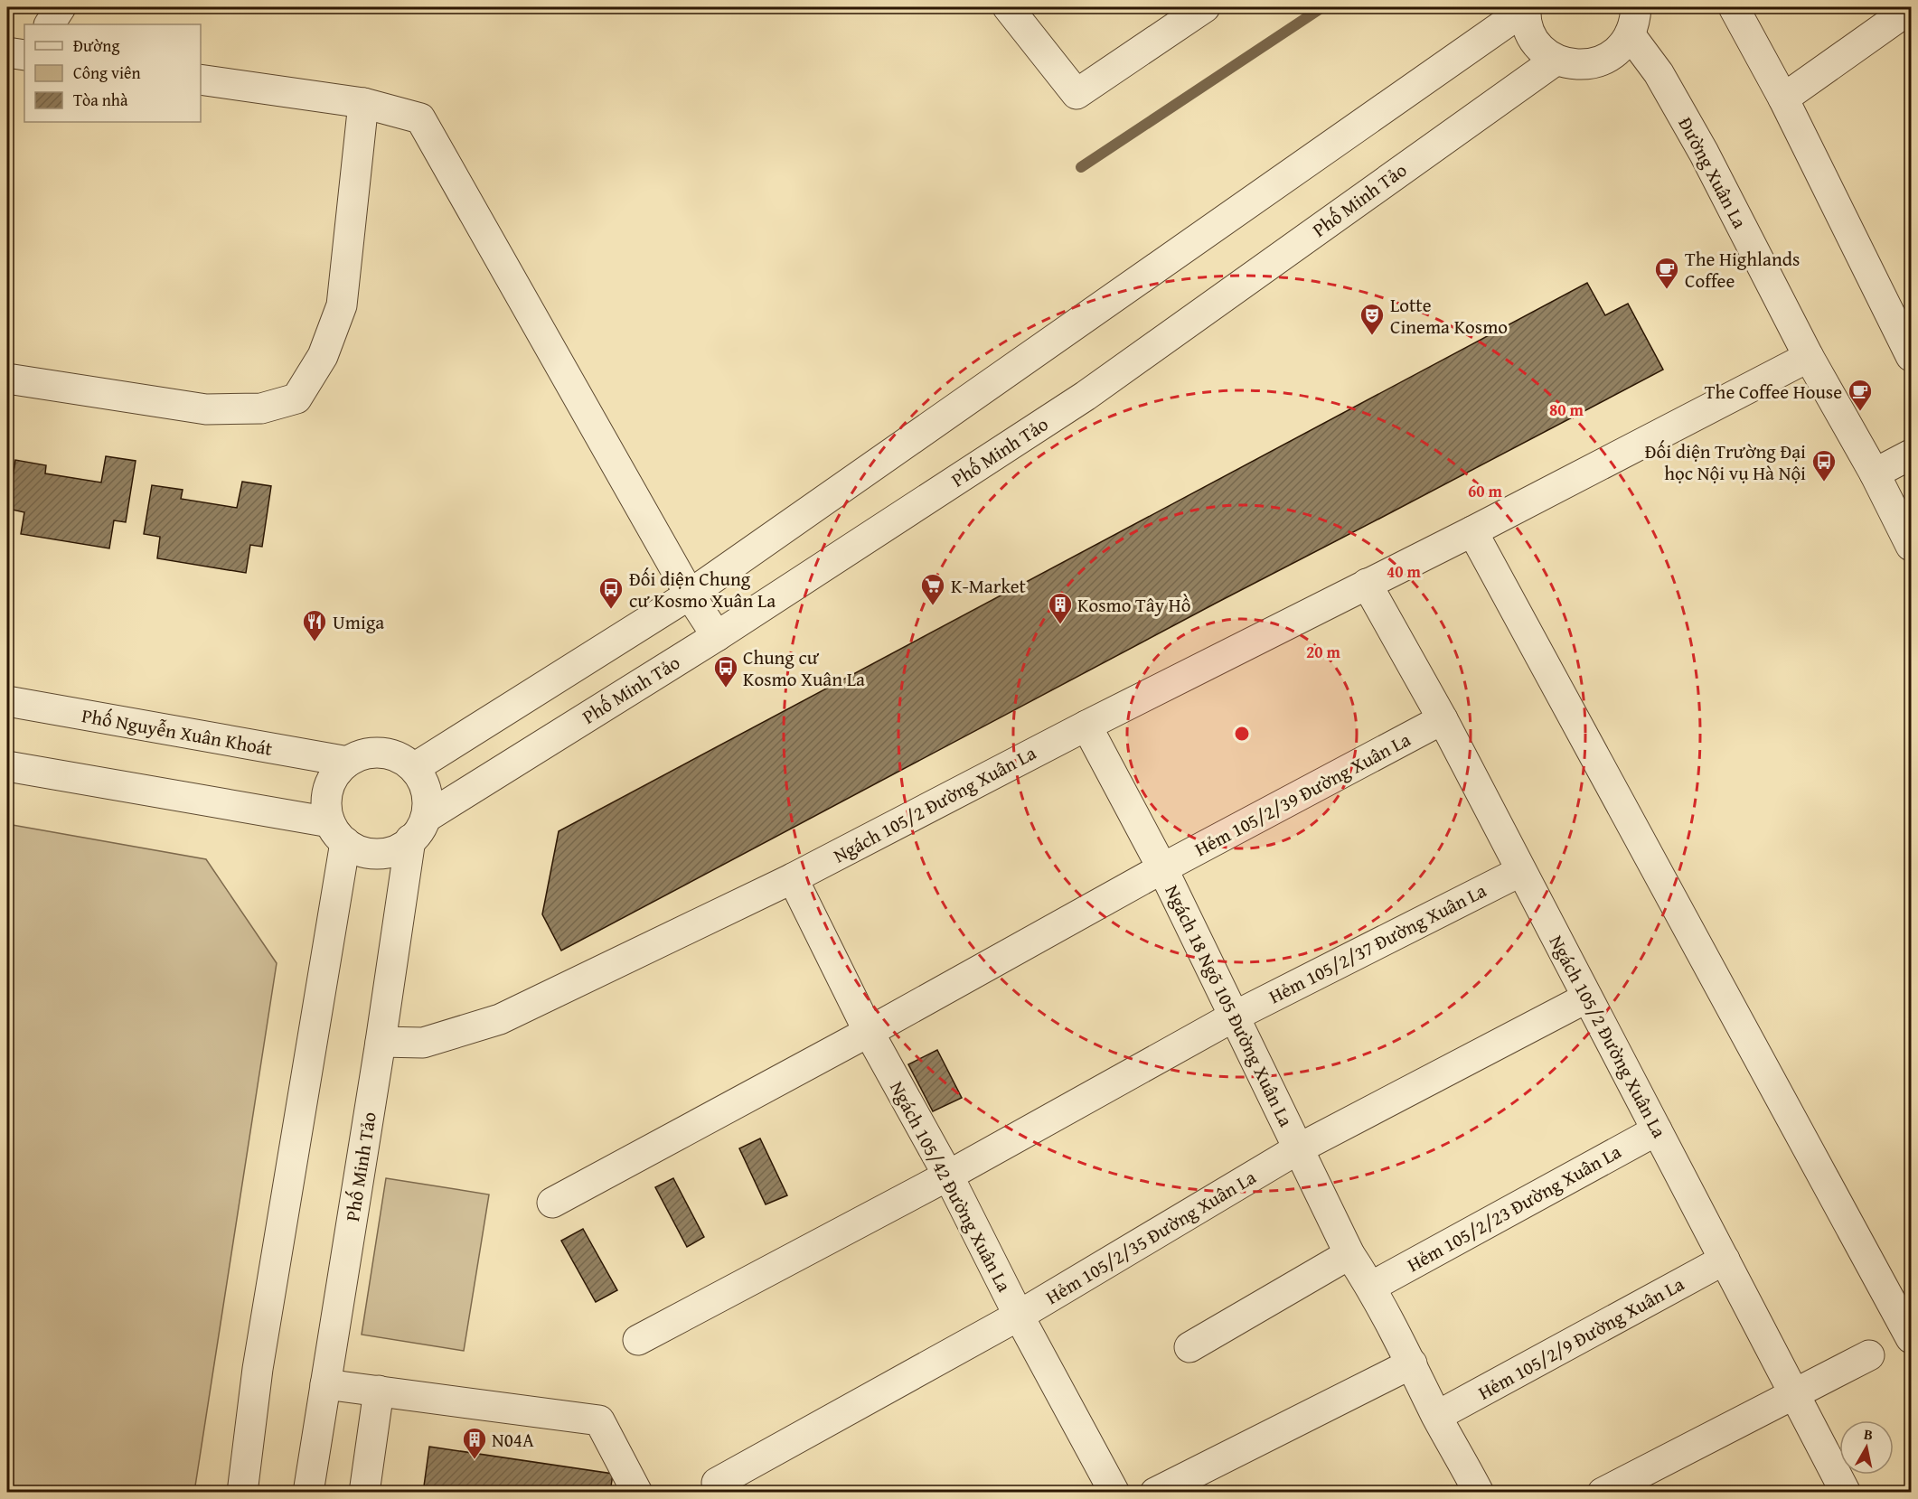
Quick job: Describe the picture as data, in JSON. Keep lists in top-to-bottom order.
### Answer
{
  "streets": {
    "street": [
      "Đường Xuân La",
      "Phố Minh Tảo",
      "Phố Nguyễn Xuân Khoát",
      "Hẻm 105/2/39 Đường Xuân La",
      "Ngách 105/2 Đường Xuân La",
      "Hẻm 105/2/37 Đường Xuân La",
      "Ngách 18 Ngõ 105 Đường Xuân La",
      "Ngách 105/42 Đường Xuân La",
      "Hẻm 105/2/23 Đường Xuân La",
      "Hẻm 105/2/35 Đường Xuân La",
      "Hẻm 105/2/9 Đường Xuân La"
    ]
  },
  "crossings": [
    ["Đường Xuân La", "Ngách 105/2 Đường Xuân La"],
    ["Phố Minh Tảo", "Phố Nguyễn Xuân Khoát"],
    ["Phố Minh Tảo", "Ngách 105/2 Đường Xuân La"],
    ["Hẻm 105/2/39 Đường Xuân La", "Ngách 105/2 Đường Xuân La"],
    ["Hẻm 105/2/39 Đường Xuân La", "Ngách 18 Ngõ 105 Đường Xuân La"],
    ["Hẻm 105/2/39 Đường Xuân La", "Ngách 105/42 Đường Xuân La"],
    ["Ngách 105/2 Đường Xuân La", "Hẻm 105/2/37 Đường Xuân La"],
    ["Ngách 105/2 Đường Xuân La", "Ngách 18 Ngõ 105 Đường Xuân La"],
    ["Ngách 105/2 Đường Xuân La", "Ngách 105/42 Đường Xuân La"],
    ["Ngách 105/2 Đường Xuân La", "Hẻm 105/2/23 Đường Xuân La"],
    ["Ngách 105/2 Đường Xuân La", "Hẻm 105/2/35 Đường Xuân La"],
    ["Ngách 105/2 Đường Xuân La", "Hẻm 105/2/9 Đường Xuân La"],
    ["Hẻm 105/2/37 Đường Xuân La", "Ngách 18 Ngõ 105 Đường Xuân La"],
    ["Hẻm 105/2/37 Đường Xuân La", "Ngách 105/42 Đường Xuân La"],
    ["Ngách 18 Ngõ 105 Đường Xuân La", "Hẻm 105/2/23 Đường Xuân La"],
    ["Ngách 18 Ngõ 105 Đường Xuân La", "Hẻm 105/2/35 Đường Xuân La"],
    ["Ngách 18 Ngõ 105 Đường Xuân La", "Hẻm 105/2/9 Đường Xuân La"],
    ["Ngách 105/42 Đường Xuân La", "Hẻm 105/2/35 Đường Xuân La"]
  ],
  "places": {
    "cafe": ["The Highlands Coffee", "The Coffee House"],
    "theatre": ["Lotte Cinema Kosmo"],
    "bus stop": ["Đối diện Trường Đại học Nội vụ Hà Nội", "Đối diện Chung cư Kosmo Xuân La", "Chung cư Kosmo Xuân La"],
    "supermarket": ["K-Market"],
    "building": ["Kosmo Tây Hồ", "N04A"],
    "restaurant": ["Umiga"]
  },
  "legend": ["Đường", "Công viên", "Tòa nhà"],
  "north": "top",
  "rings": [
    "80 m",
    "60 m",
    "40 m",
    "20 m"
  ]
}
